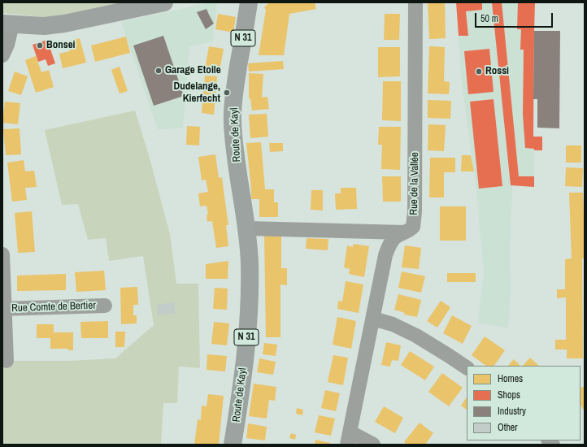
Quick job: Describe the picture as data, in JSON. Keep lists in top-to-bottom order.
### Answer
{
  "streets": {
    "main road": ["N 31", "Route de Kayl"],
    "street": ["Rue de la Vallée", "Rue Comte de Bertier"]
  },
  "places": [
    "Bonsei",
    "Garage Etoile",
    "Rossi",
    "Dudelange, Kierfecht"
  ],
  "legend": [
    "Homes",
    "Shops",
    "Industry",
    "Other"
  ],
  "scale_bar": "50 m"
}
